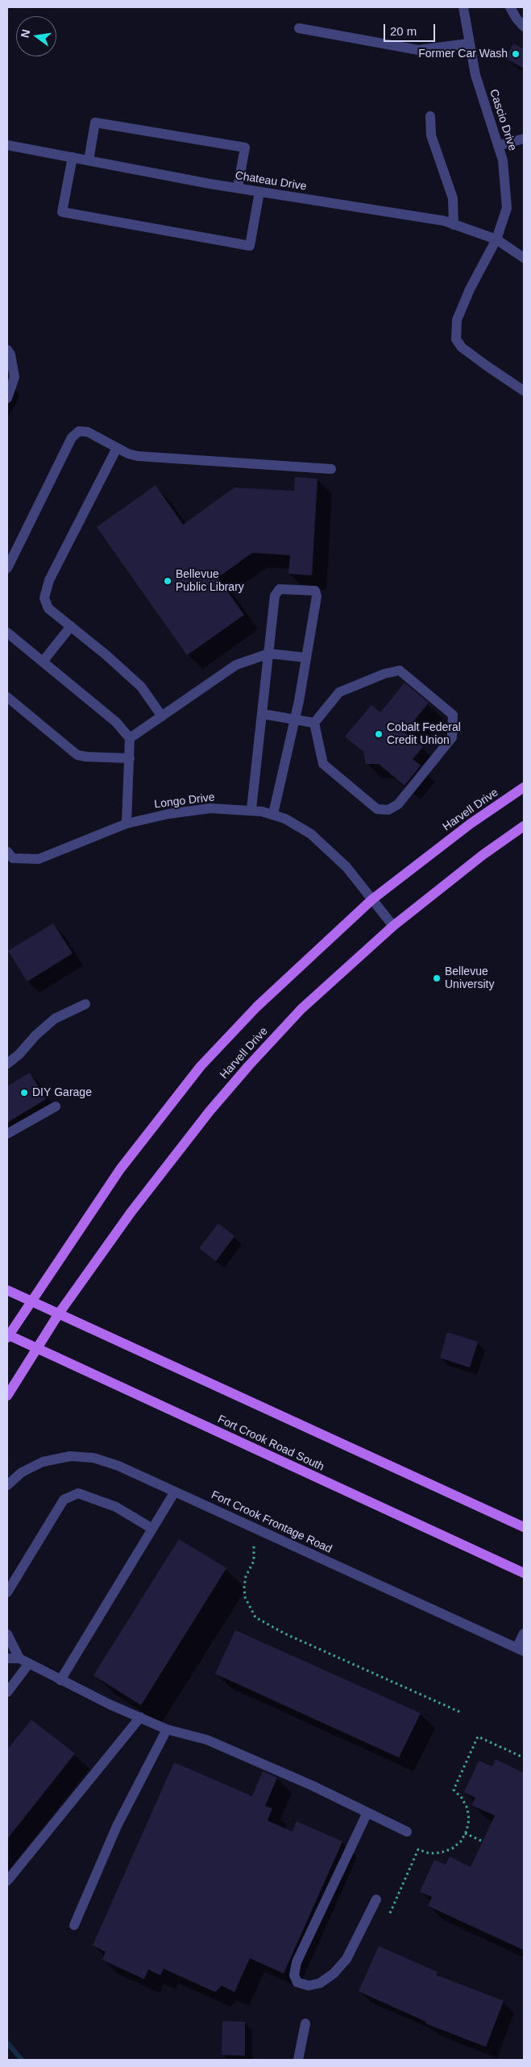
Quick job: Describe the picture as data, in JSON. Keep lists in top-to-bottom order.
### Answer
{
  "streets": {
    "main road": ["Harvell Drive", "Fort Crook Road South"],
    "street": [
      "Cascio Drive",
      "Chateau Drive",
      "Longo Drive",
      "Fort Crook Frontage Road"
    ]
  },
  "crossings": [
    ["Cascio Drive", "Chateau Drive"],
    ["Longo Drive", "Harvell Drive"],
    ["Harvell Drive", "Fort Crook Road South"]
  ],
  "places": [
    "Former Car Wash",
    "Bellevue Public Library",
    "Cobalt Federal Credit Union",
    "Bellevue University",
    "DIY Garage"
  ],
  "scale_bar": "20 m",
  "north": "left"
}
